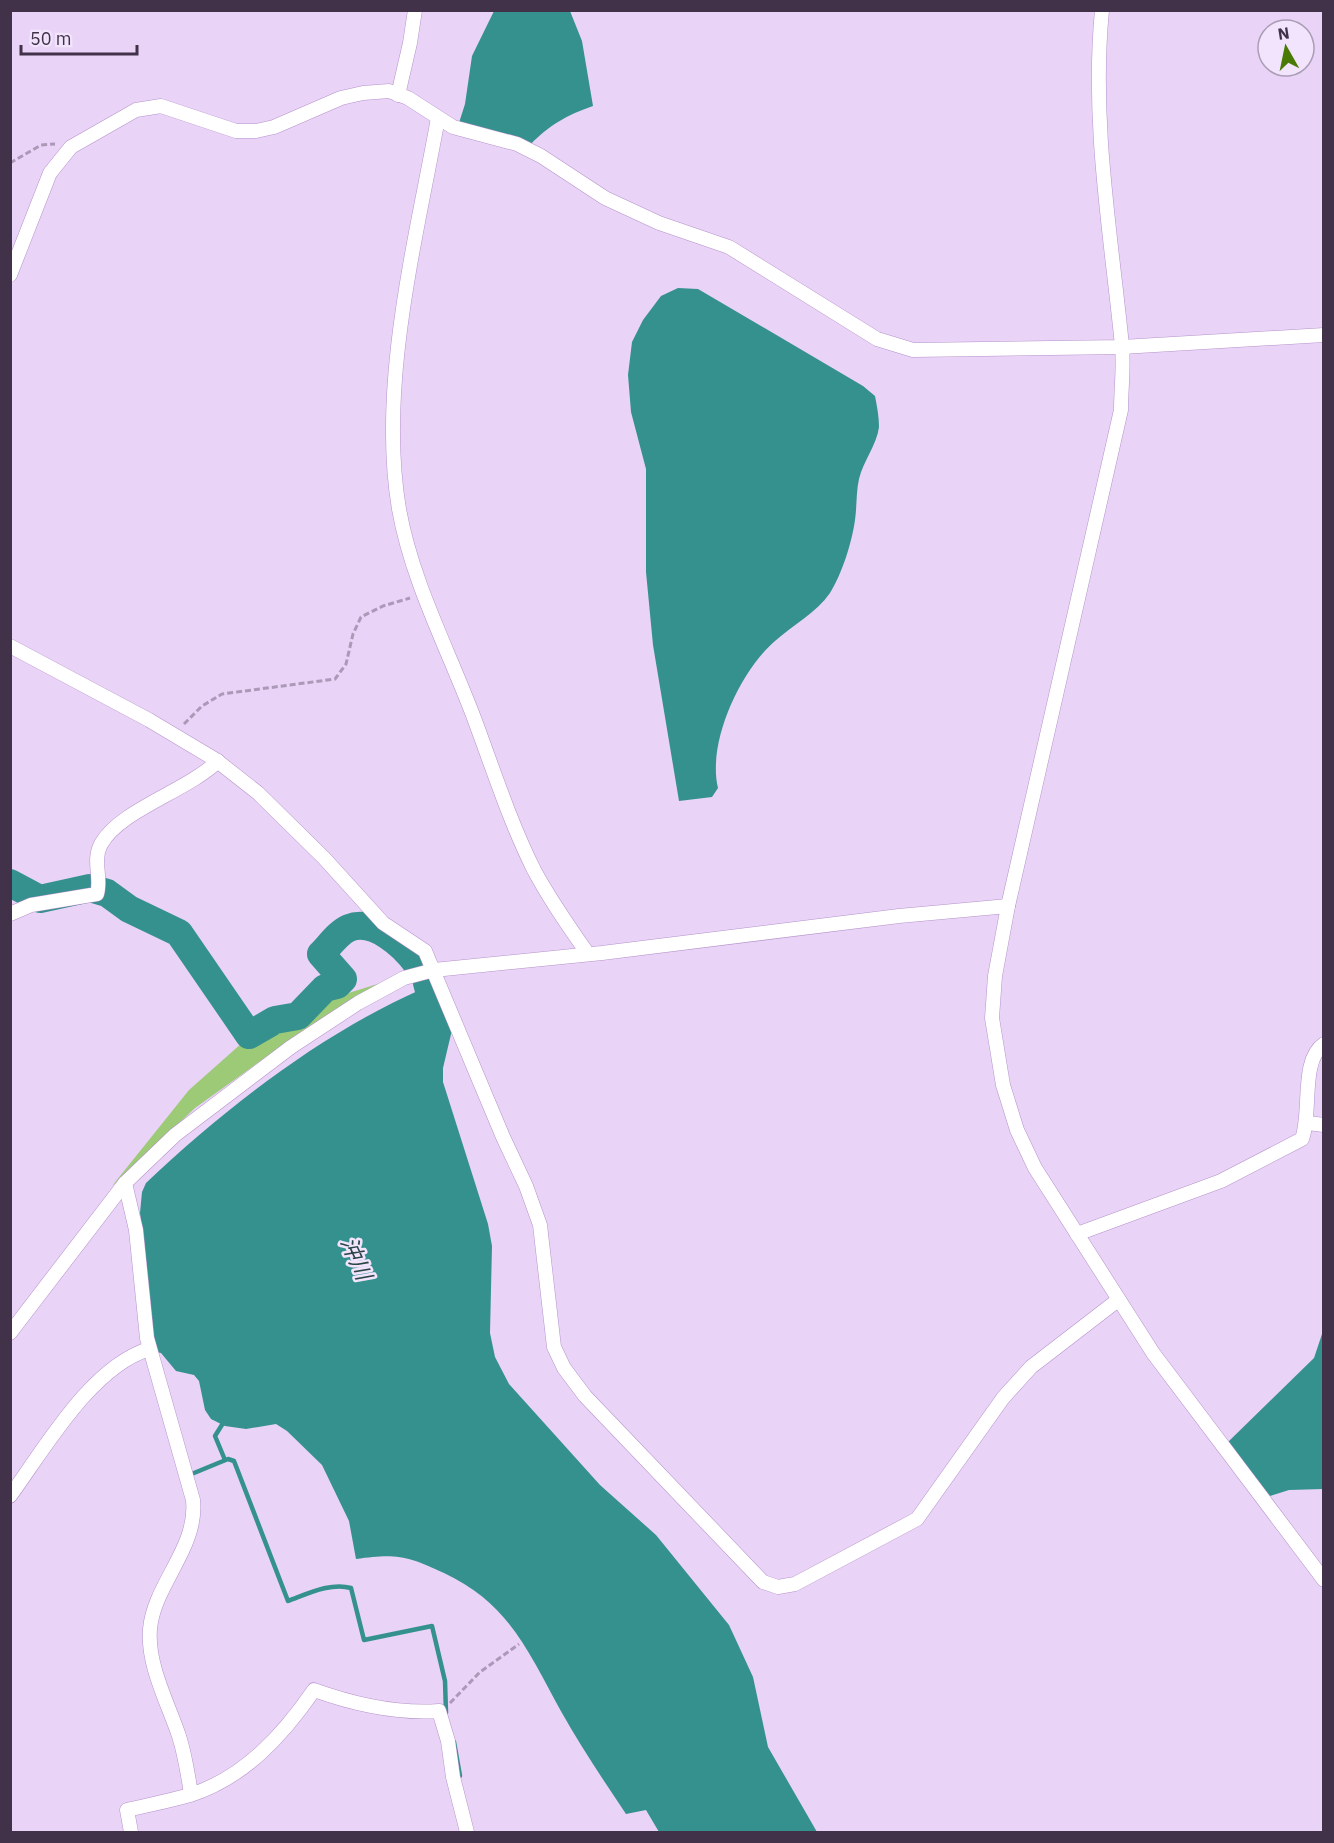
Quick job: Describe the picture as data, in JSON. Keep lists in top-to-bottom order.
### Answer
{
  "water": ["沖川"],
  "scale_bar": "50 m",
  "north": "top"
}
